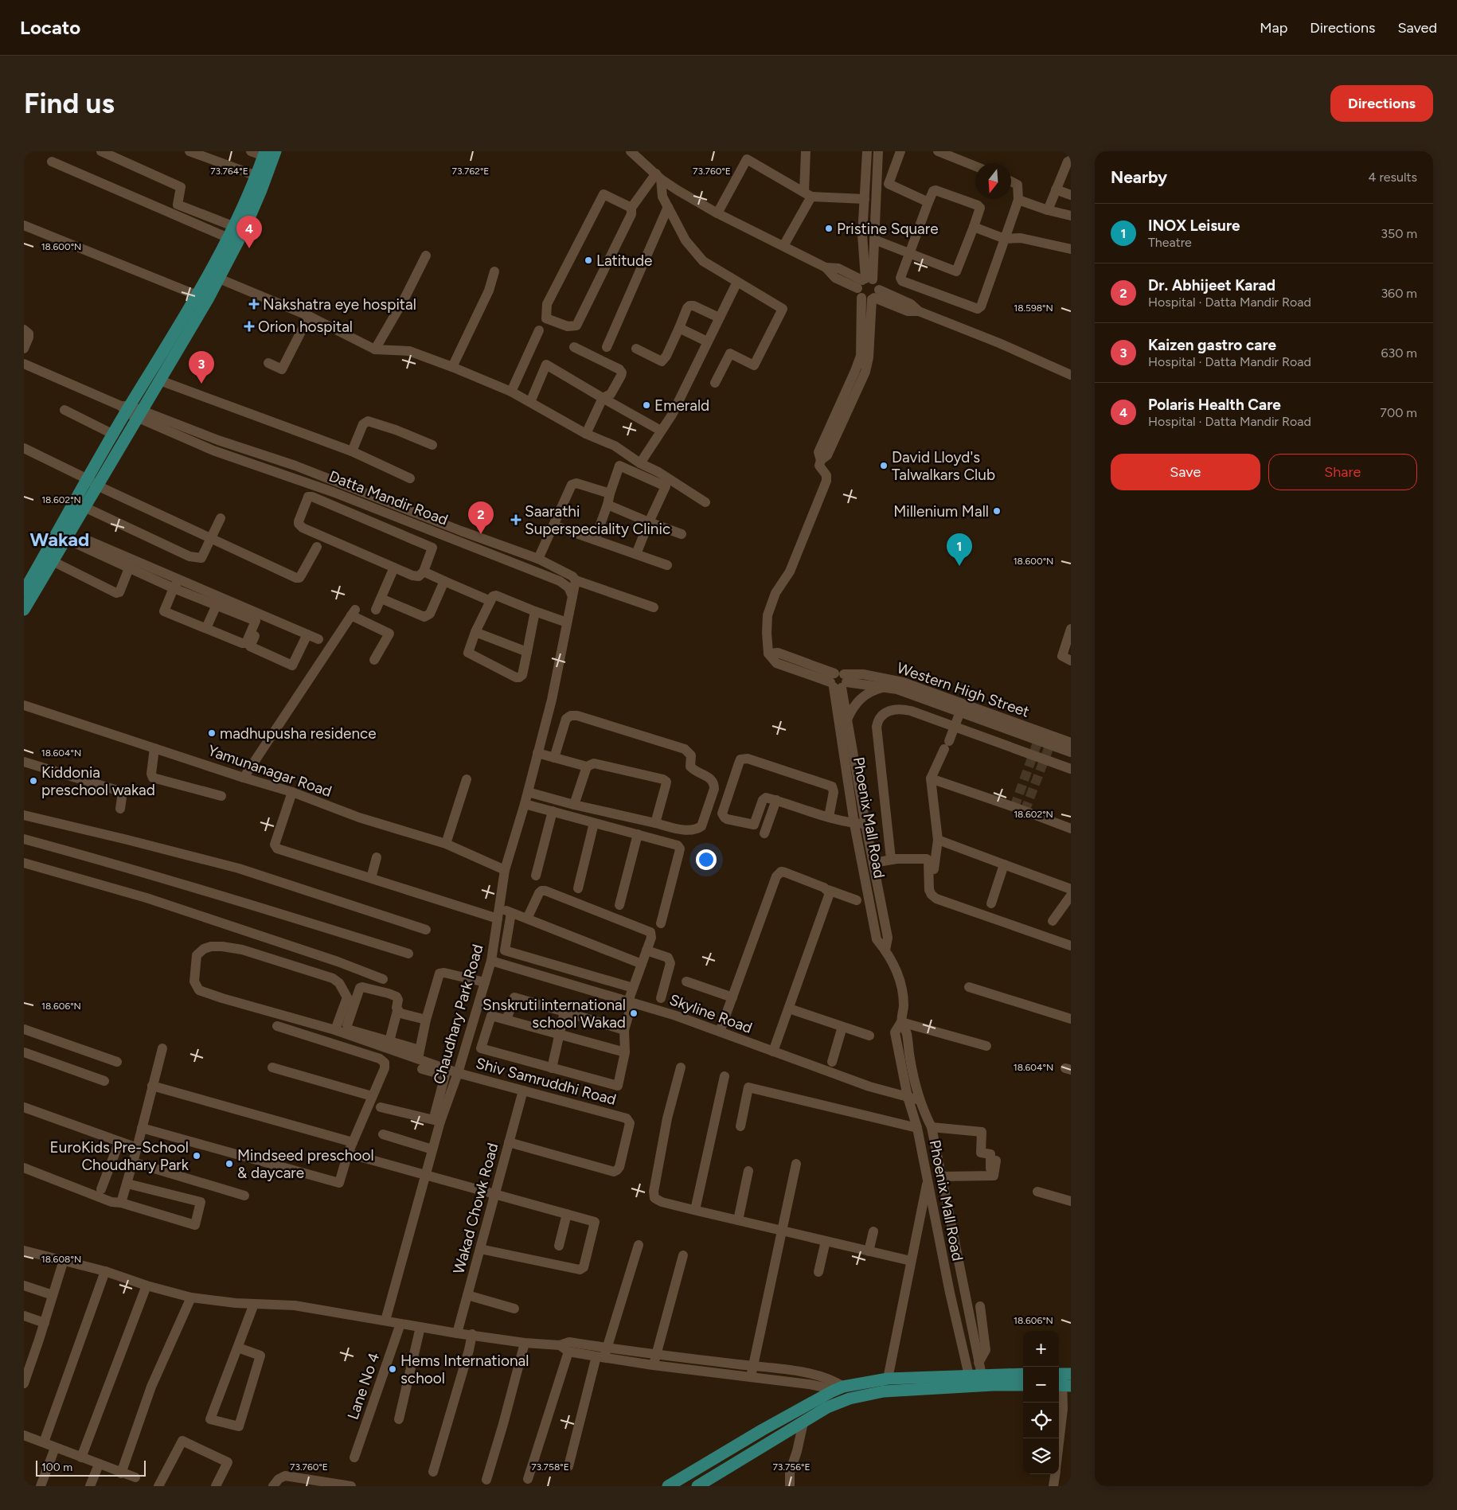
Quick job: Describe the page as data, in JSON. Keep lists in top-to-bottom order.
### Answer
{
  "streets": {
    "street": [
      "Datta Mandir Road",
      "Western High Street",
      "Yamunanagar Road",
      "Phoenix Mall Road",
      "Skyline Road",
      "Chaudhary Park Road",
      "Shiv Samruddhi Road",
      "Wakad Chowk Road",
      "Lane No 4"
    ]
  },
  "crossings": [
    ["Datta Mandir Road", "Chaudhary Park Road"],
    ["Western High Street", "Phoenix Mall Road"],
    ["Yamunanagar Road", "Chaudhary Park Road"],
    ["Phoenix Mall Road", "Skyline Road"],
    ["Skyline Road", "Chaudhary Park Road"],
    ["Chaudhary Park Road", "Shiv Samruddhi Road"],
    ["Shiv Samruddhi Road", "Wakad Chowk Road"]
  ],
  "districts": ["Wakad"],
  "places": {
    "other": [
      "Pristine Square",
      "Latitude",
      "Emerald",
      "David Lloyd's Talwalkars Club",
      "Millenium Mall",
      "madhupusha residence",
      "Kiddonia preschool wakad",
      "Snskruti international school Wakad",
      "EuroKids Pre-School Choudhary Park",
      "Mindseed preschool & daycare",
      "Hems International school"
    ],
    "health": ["Nakshatra eye hospital", "Orion hospital", "Saarathi Superspeciality Clinic"]
  },
  "scale_bar": "100 m",
  "north": "bottom",
  "page": {
    "header": "Locato",
    "nav": ["Map", "Directions", "Saved"],
    "buttons": [
      "Directions",
      ["Save", "Share"]
    ],
    "title": "Find us",
    "heading": ["Nearby", "4 results"],
    "list": [
      {
        "mark": "1",
        "name": "INOX Leisure",
        "note": "Theatre",
        "value": "350 m"
      },
      {
        "mark": "2",
        "name": "Dr. Abhijeet Karad",
        "note": "Hospital · Datta Mandir Road",
        "value": "360 m"
      },
      {
        "mark": "3",
        "name": "Kaizen gastro care",
        "note": "Hospital · Datta Mandir Road",
        "value": "630 m"
      },
      {
        "mark": "4",
        "name": "Polaris Health Care",
        "note": "Hospital · Datta Mandir Road",
        "value": "700 m"
      }
    ],
    "pins": [
      "4",
      "3",
      "2",
      "1"
    ],
    "map_buttons": ["+", "−"],
    "scale": "100 m"
  },
  "coordinates": [
    "73.764°E",
    "73.762°E",
    "73.760°E",
    "18.600°N",
    "18.598°N",
    "18.602°N",
    "18.604°N",
    "18.606°N",
    "18.608°N",
    "73.758°E",
    "73.756°E"
  ]
}
